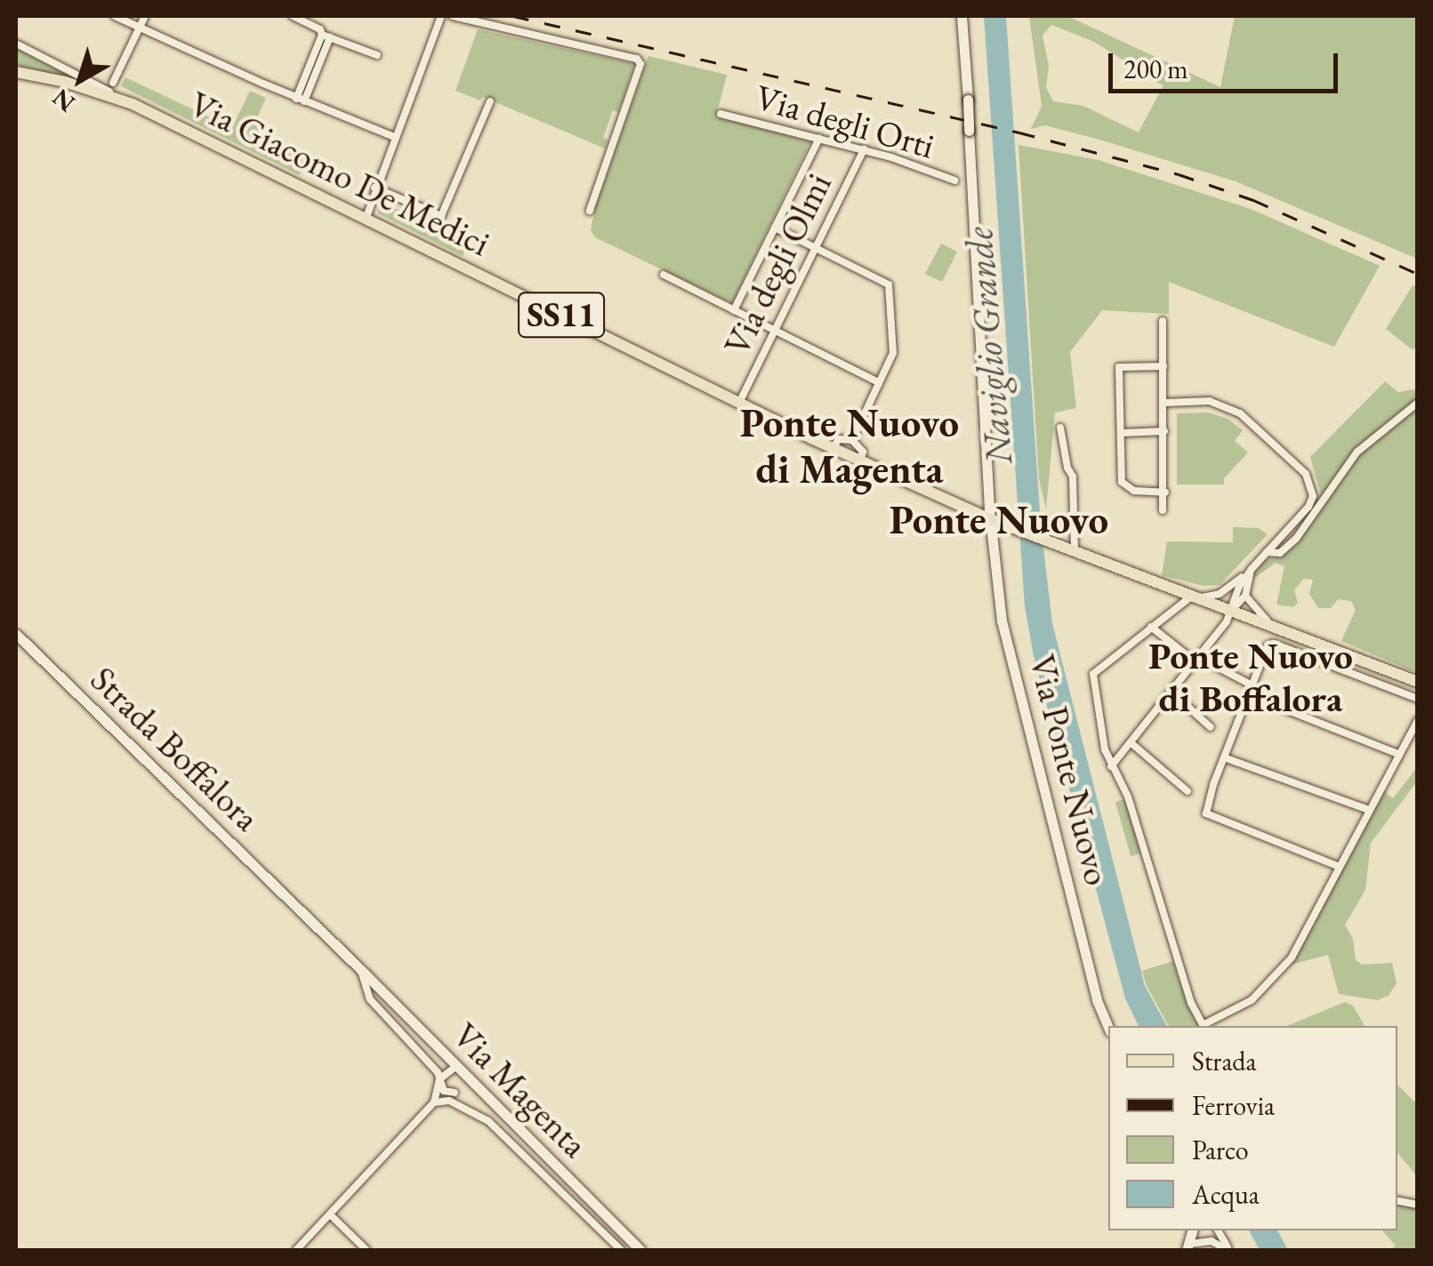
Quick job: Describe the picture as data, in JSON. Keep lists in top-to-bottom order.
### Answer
{
  "streets": {
    "main road": ["Via Giacomo De Medici", "SS11"],
    "street": [
      "Via degli Orti",
      "Via degli Olmi",
      "Strada Boffalora",
      "Via Ponte Nuovo",
      "Via Magenta"
    ]
  },
  "crossings": [
    ["Via degli Orti", "Via degli Olmi"],
    ["Via Giacomo De Medici", "Via degli Olmi"],
    ["Via Giacomo De Medici", "SS11"],
    ["Via Giacomo De Medici", "Via Ponte Nuovo"],
    ["SS11", "Via Ponte Nuovo"],
    ["Strada Boffalora", "Via Magenta"]
  ],
  "districts": ["Ponte Nuovo di Magenta", "Ponte Nuovo", "Ponte Nuovo di Boffalora"],
  "water": ["Naviglio Grande"],
  "legend": [
    "Strada",
    "Ferrovia",
    "Parco",
    "Acqua"
  ],
  "scale_bar": "200 m",
  "north": "bottom left"
}
